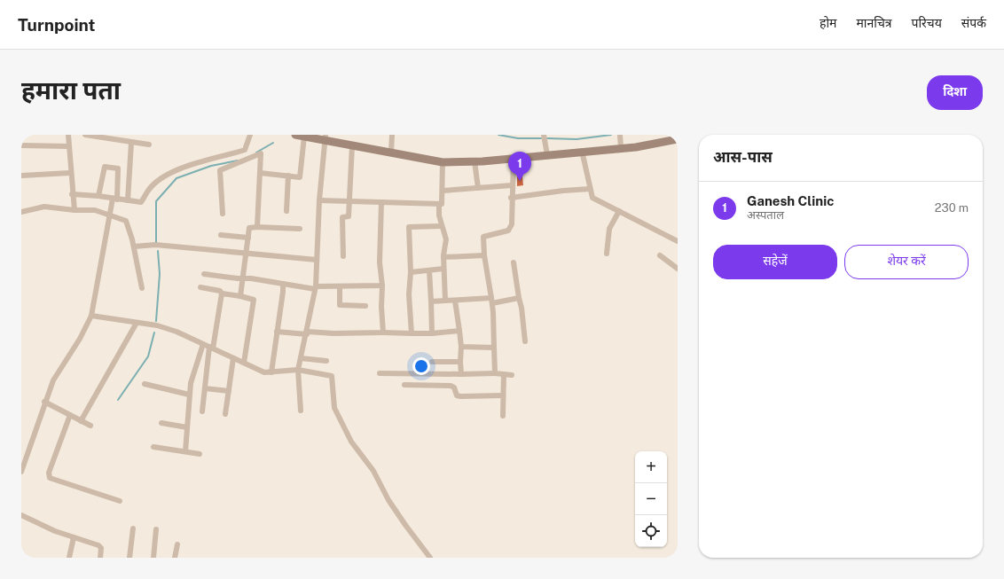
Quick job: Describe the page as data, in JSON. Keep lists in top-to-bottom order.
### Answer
{
  "page": {
    "header": "Turnpoint",
    "nav": [
      "होम",
      "मानचित्र",
      "परिचय",
      "संपर्क"
    ],
    "title": "हमारा पता",
    "buttons": [
      "दिशा",
      ["सहेजें", "शेयर करें"]
    ],
    "heading": "आस-पास",
    "pins": "1",
    "list": [
      {
        "mark": "1",
        "name": "Ganesh Clinic",
        "note": "अस्पताल",
        "value": "230 m"
      }
    ],
    "map_buttons": ["+", "−"]
  }
}
